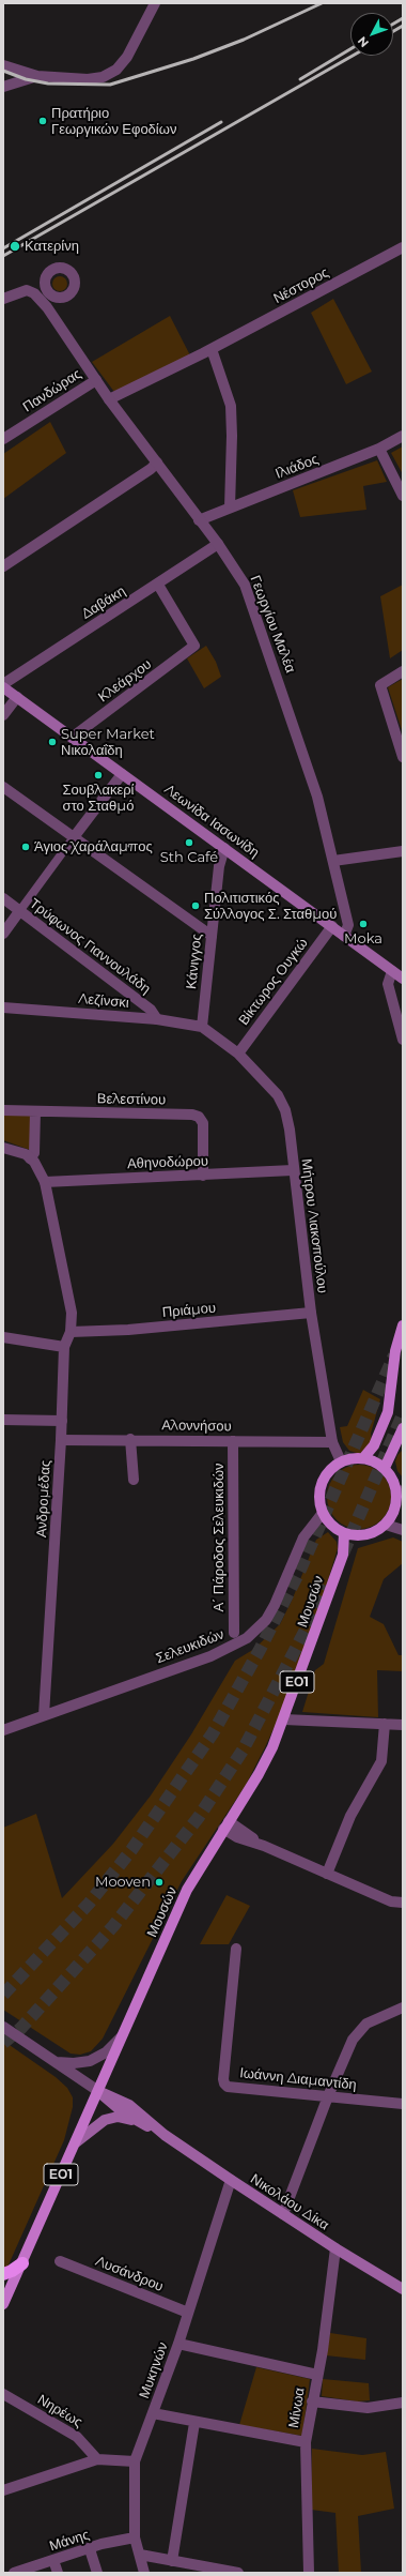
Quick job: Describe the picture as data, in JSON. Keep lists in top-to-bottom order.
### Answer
{
  "streets": {
    "main road": [
      "Λεωνίδα Ιασωνίδη",
      "Μουσών",
      "ΕΟ1",
      "Νικολάου Δίκα"
    ],
    "street": [
      "Νέστορος",
      "Πανδώρας",
      "Ιλιάδος",
      "Δαβάκη",
      "Γεωργίου Μαλέα",
      "Κλεάρχου",
      "Τρύφωνος Γιαννουλάδη",
      "Κάνιγγος",
      "Βίκτωρος Ουγκώ",
      "Λεζίνσκι",
      "Βελεστίνου",
      "Αθηνοδώρου",
      "Μήτρου Λιακοπούλου",
      "Πριάμου",
      "Αλοννήσου",
      "Ανδρομέδας",
      "Α΄ Πάροδος Σελευκιδών",
      "Σελευκιδών",
      "Ιωάννη Διαμαντίδη",
      "Λυσάνδρου",
      "Μυκηνών",
      "Μίνωα",
      "Νηρέως",
      "Μάνης"
    ]
  },
  "crossings": [
    ["Νέστορος", "Γεωργίου Μαλέα"],
    ["Πανδώρας", "Γεωργίου Μαλέα"],
    ["Ιλιάδος", "Γεωργίου Μαλέα"],
    ["Δαβάκη", "Γεωργίου Μαλέα"],
    ["Δαβάκη", "Κλεάρχου"],
    ["Γεωργίου Μαλέα", "Λεωνίδα Ιασωνίδη"],
    ["Κλεάρχου", "Λεωνίδα Ιασωνίδη"],
    ["Λεωνίδα Ιασωνίδη", "Κάνιγγος"],
    ["Λεωνίδα Ιασωνίδη", "Βίκτωρος Ουγκώ"],
    ["Τρύφωνος Γιαννουλάδη", "Λεζίνσκι"],
    ["Κάνιγγος", "Λεζίνσκι"],
    ["Κάνιγγος", "Μήτρου Λιακοπούλου"],
    ["Βίκτωρος Ουγκώ", "Μήτρου Λιακοπούλου"],
    ["Λεζίνσκι", "Μήτρου Λιακοπούλου"],
    ["Βελεστίνου", "Αθηνοδώρου"],
    ["Αθηνοδώρου", "Μήτρου Λιακοπούλου"],
    ["Μήτρου Λιακοπούλου", "Πριάμου"],
    ["Μήτρου Λιακοπούλου", "Αλοννήσου"],
    ["Μήτρου Λιακοπούλου", "Μουσών"],
    ["Μήτρου Λιακοπούλου", "Σελευκιδών"],
    ["Αλοννήσου", "Ανδρομέδας"],
    ["Αλοννήσου", "Α΄ Πάροδος Σελευκιδών"],
    ["Ανδρομέδας", "Σελευκιδών"],
    ["Μουσών", "Σελευκιδών"],
    ["Μουσών", "Νικολάου Δίκα"],
    ["Νικολάου Δίκα", "Μυκηνών"],
    ["Νικολάου Δίκα", "Μίνωα"],
    ["Λυσάνδρου", "Μυκηνών"],
    ["Μυκηνών", "Μάνης"]
  ],
  "places": [
    "Πρατήριο Γεωργικών Εφοδίων",
    "Κατερίνη",
    "Super Market Νικολαΐδη",
    "Σουβλακερί στο Σταθμό",
    "Sth Café",
    "Άγιος Χαράλαμπος",
    "Πολιτιστικός Σύλλογος Σ. Σταθμού",
    "Moka",
    "Mooven"
  ],
  "north": "bottom left"
}
